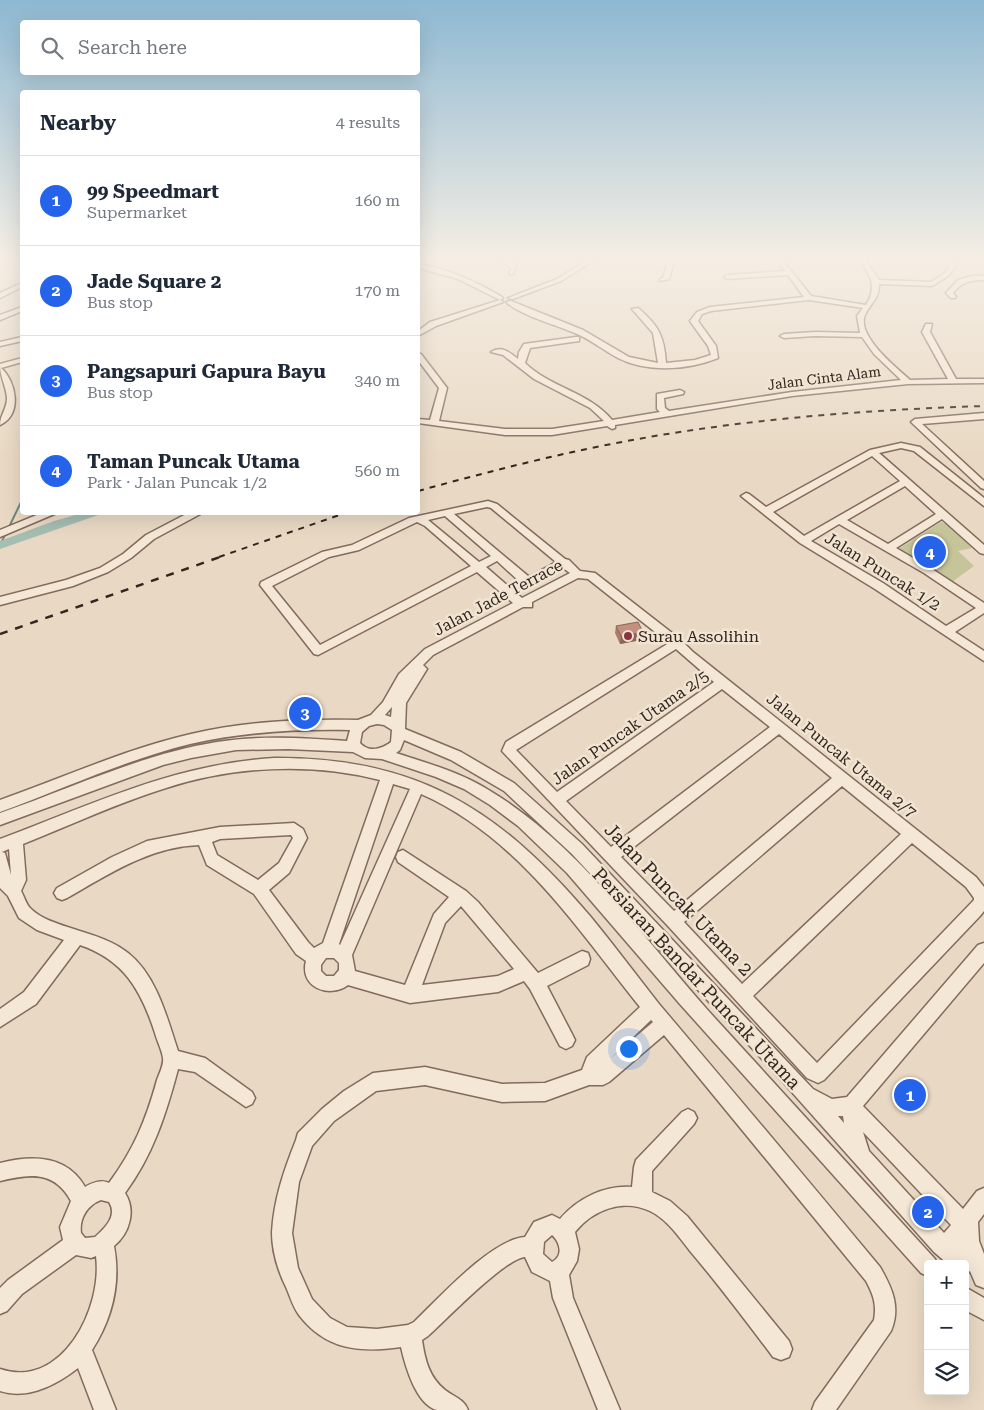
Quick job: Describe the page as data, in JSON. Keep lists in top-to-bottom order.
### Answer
{
  "streets": {
    "street": [
      "Jalan Cinta Alam",
      "Jalan Puncak 1/2",
      "Jalan Jade Terrace",
      "Jalan Puncak Utama 2/5",
      "Jalan Puncak Utama 2/7",
      "Jalan Puncak Utama 2",
      "Persiaran Bandar Puncak Utama"
    ]
  },
  "crossings": [
    ["Jalan Jade Terrace", "Jalan Puncak Utama 2/7"],
    ["Jalan Jade Terrace", "Jalan Puncak Utama 2"],
    ["Jalan Jade Terrace", "Persiaran Bandar Puncak Utama"],
    ["Jalan Puncak Utama 2/5", "Jalan Puncak Utama 2/7"],
    ["Jalan Puncak Utama 2/5", "Jalan Puncak Utama 2"],
    ["Jalan Puncak Utama 2/7", "Jalan Puncak Utama 2"]
  ],
  "places": ["Surau Assolihin"],
  "page": {
    "search": "Search here",
    "heading": ["Nearby", "4 results"],
    "list": [
      {
        "mark": "1",
        "name": "99 Speedmart",
        "note": "Supermarket",
        "value": "160 m"
      },
      {
        "mark": "2",
        "name": "Jade Square 2",
        "note": "Bus stop",
        "value": "170 m"
      },
      {
        "mark": "3",
        "name": "Pangsapuri Gapura Bayu",
        "note": "Bus stop",
        "value": "340 m"
      },
      {
        "mark": "4",
        "name": "Taman Puncak Utama",
        "note": "Park · Jalan Puncak 1/2",
        "value": "560 m"
      }
    ],
    "pins": [
      "4",
      "3",
      "1",
      "2"
    ],
    "map_buttons": ["+", "−"]
  }
}
